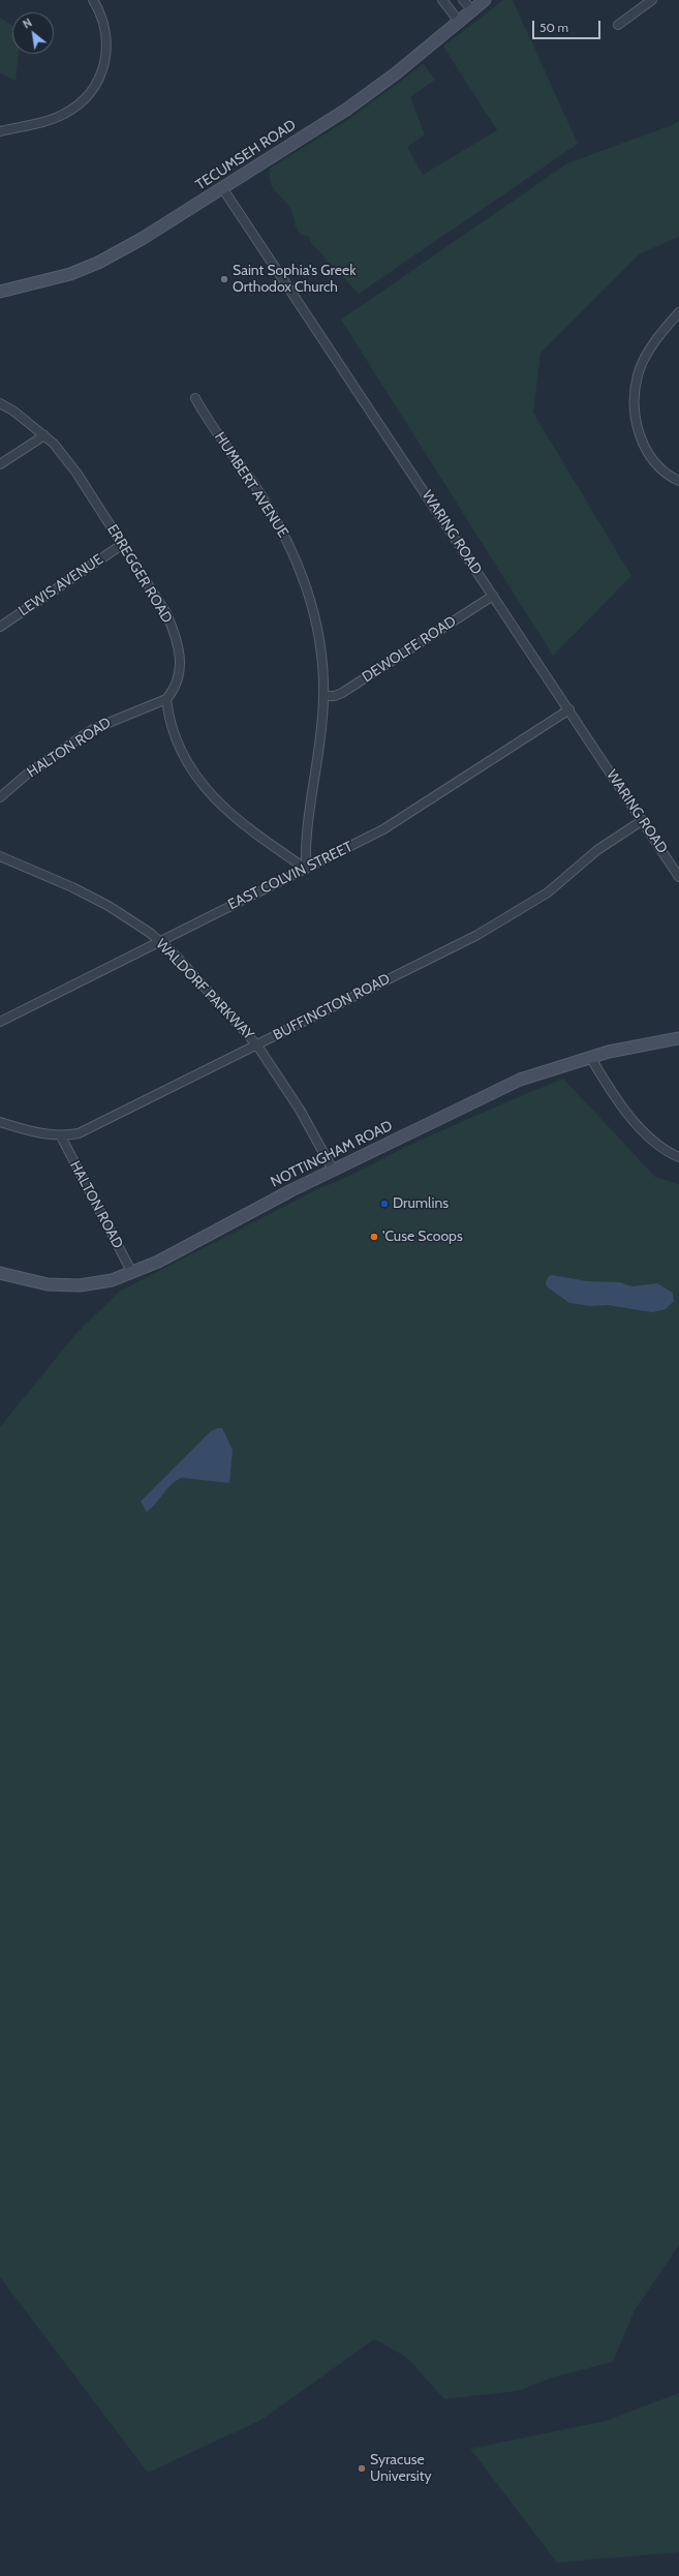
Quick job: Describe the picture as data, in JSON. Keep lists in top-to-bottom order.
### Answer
{
  "streets": {
    "street": [
      "TECUMSEH ROAD",
      "HUMBERT AVENUE",
      "WARING ROAD",
      "ERREGGER ROAD",
      "LEWIS AVENUE",
      "DEWOLFE ROAD",
      "HALTON ROAD",
      "EAST COLVIN STREET",
      "WALDORF PARKWAY",
      "BUFFINGTON ROAD",
      "NOTTINGHAM ROAD"
    ]
  },
  "crossings": [
    ["TECUMSEH ROAD", "WARING ROAD"],
    ["HUMBERT AVENUE", "DEWOLFE ROAD"],
    ["HUMBERT AVENUE", "EAST COLVIN STREET"],
    ["WARING ROAD", "DEWOLFE ROAD"],
    ["WARING ROAD", "EAST COLVIN STREET"],
    ["WARING ROAD", "BUFFINGTON ROAD"],
    ["ERREGGER ROAD", "LEWIS AVENUE"],
    ["ERREGGER ROAD", "HALTON ROAD"],
    ["HALTON ROAD", "BUFFINGTON ROAD"],
    ["HALTON ROAD", "NOTTINGHAM ROAD"],
    ["EAST COLVIN STREET", "WALDORF PARKWAY"],
    ["WALDORF PARKWAY", "BUFFINGTON ROAD"],
    ["WALDORF PARKWAY", "NOTTINGHAM ROAD"]
  ],
  "places": [
    "Saint Sophia's Greek Orthodox Church",
    "Drumlins",
    "'Cuse Scoops",
    "Syracuse University"
  ],
  "scale_bar": "50 m",
  "north": "top left"
}
